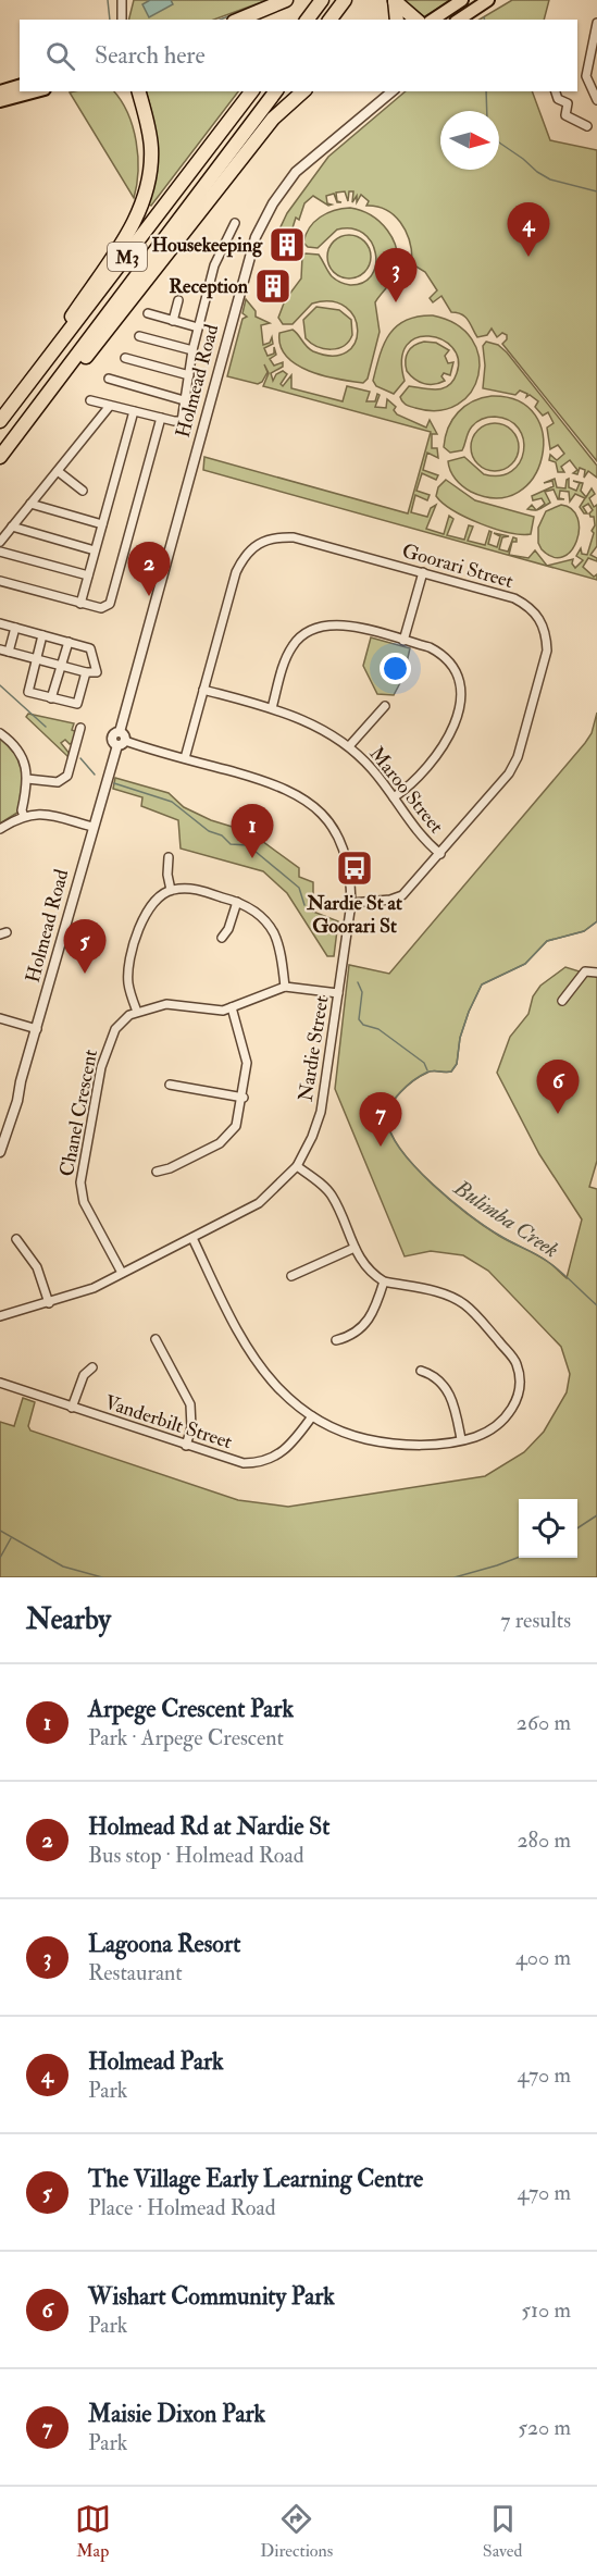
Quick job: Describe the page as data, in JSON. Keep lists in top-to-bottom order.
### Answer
{
  "streets": {
    "highway": ["M3"],
    "street": [
      "Holmead Road",
      "Goorari Street",
      "Maroo Street",
      "Nardie Street",
      "Chanel Crescent",
      "Vanderbilt Street"
    ]
  },
  "crossings": [
    ["Holmead Road", "Nardie Street"],
    ["Goorari Street", "Maroo Street"],
    ["Goorari Street", "Nardie Street"],
    ["Nardie Street", "Chanel Crescent"]
  ],
  "water": ["Bulimba Creek"],
  "places": {
    "building": ["Housekeeping", "Reception"],
    "bus stop": ["Nardie St at Goorari St"]
  },
  "north": "right",
  "page": {
    "search": "Search here",
    "pins": [
      "4",
      "3",
      "2",
      "1",
      "5",
      "6",
      "7"
    ],
    "heading": ["Nearby", "7 results"],
    "list": [
      {
        "mark": "1",
        "name": "Arpege Crescent Park",
        "note": "Park · Arpege Crescent",
        "value": "260 m"
      },
      {
        "mark": "2",
        "name": "Holmead Rd at Nardie St",
        "note": "Bus stop · Holmead Road",
        "value": "280 m"
      },
      {
        "mark": "3",
        "name": "Lagoona Resort",
        "note": "Restaurant",
        "value": "400 m"
      },
      {
        "mark": "4",
        "name": "Holmead Park",
        "note": "Park",
        "value": "470 m"
      },
      {
        "mark": "5",
        "name": "The Village Early Learning Centre",
        "note": "Place · Holmead Road",
        "value": "470 m"
      },
      {
        "mark": "6",
        "name": "Wishart Community Park",
        "note": "Park",
        "value": "510 m"
      },
      {
        "mark": "7",
        "name": "Maisie Dixon Park",
        "note": "Park",
        "value": "520 m"
      }
    ],
    "nav": ["Map", "Directions", "Saved"]
  }
}
